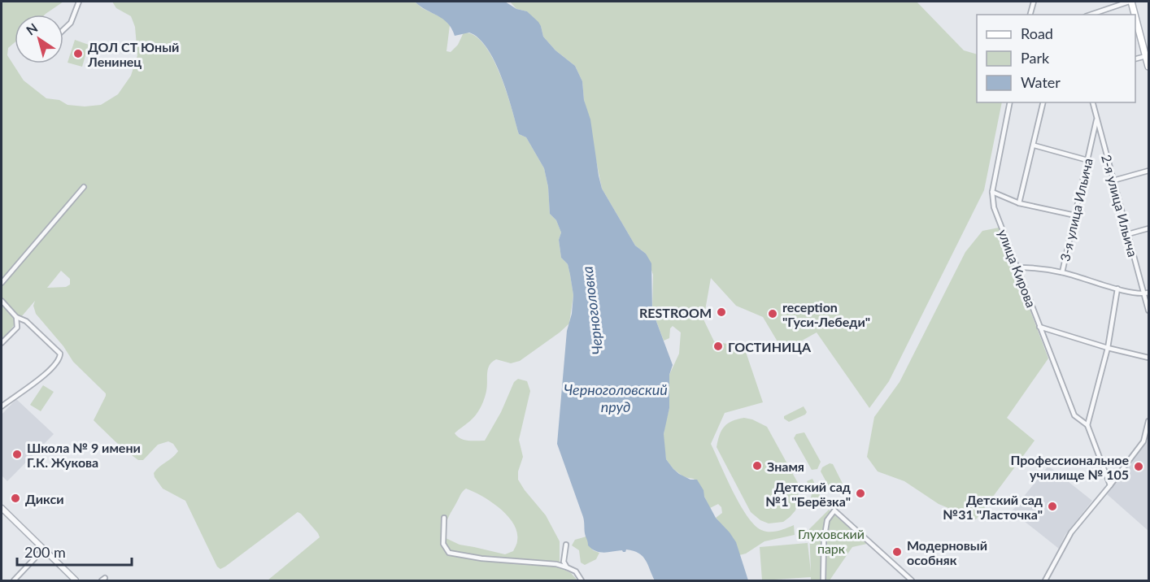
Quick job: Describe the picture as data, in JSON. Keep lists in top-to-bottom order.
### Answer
{
  "streets": {
    "street": ["2-я улица Ильича", "3-я улица Ильича", "улица Кирова"]
  },
  "crossings": [
    ["2-я улица Ильича", "3-я улица Ильича"],
    ["3-я улица Ильича", "улица Кирова"]
  ],
  "water": ["Черноголовка", "Черноголовский пруд"],
  "parks": ["Глуховский парк"],
  "places": [
    "ДОЛ СТ Юный Ленинец",
    "RESTROOM",
    "reception \"Гуси-Лебеди\"",
    "ГОСТИНИЦА",
    "Школа № 9 имени Г.К. Жукова",
    "Знамя",
    "Профессиональное училище № 105",
    "Детский сад №1 \"Берёзка\"",
    "Дикси",
    "Детский сад №31 \"Ласточка\"",
    "Модерновый особняк"
  ],
  "legend": ["Road", "Park", "Water"],
  "scale_bar": "200 m",
  "north": "top left"
}
